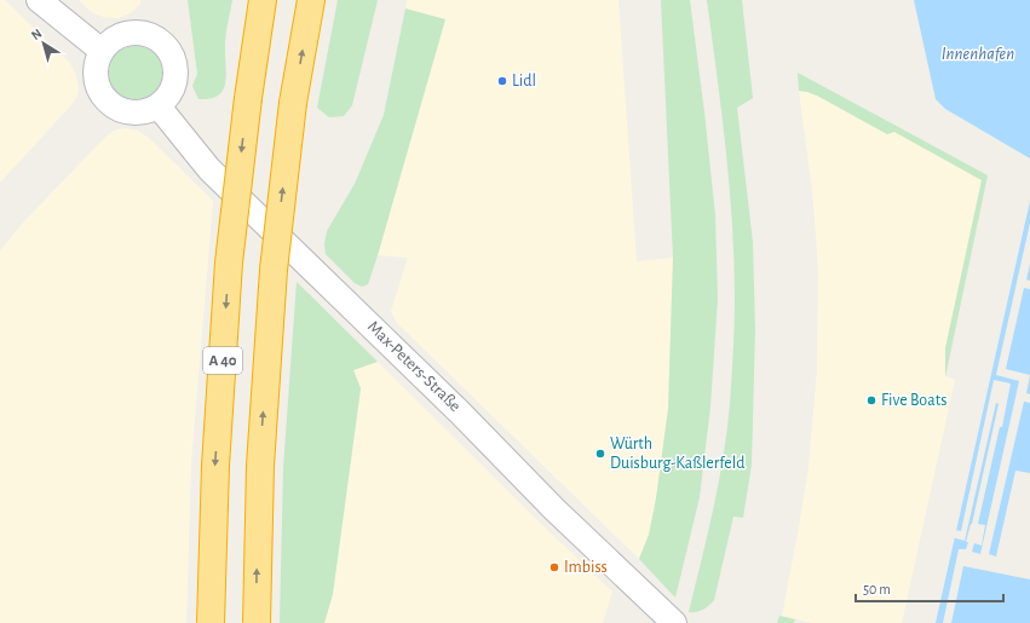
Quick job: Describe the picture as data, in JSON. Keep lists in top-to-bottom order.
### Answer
{
  "streets": {
    "highway": ["A 40"],
    "street": ["Max-Peters-Straße"]
  },
  "water": ["Innenhafen"],
  "places": [
    "Lidl",
    "Five Boats",
    "Würth Duisburg-Kaßlerfeld",
    "Imbiss"
  ],
  "scale_bar": "50 m",
  "north": "top left"
}
